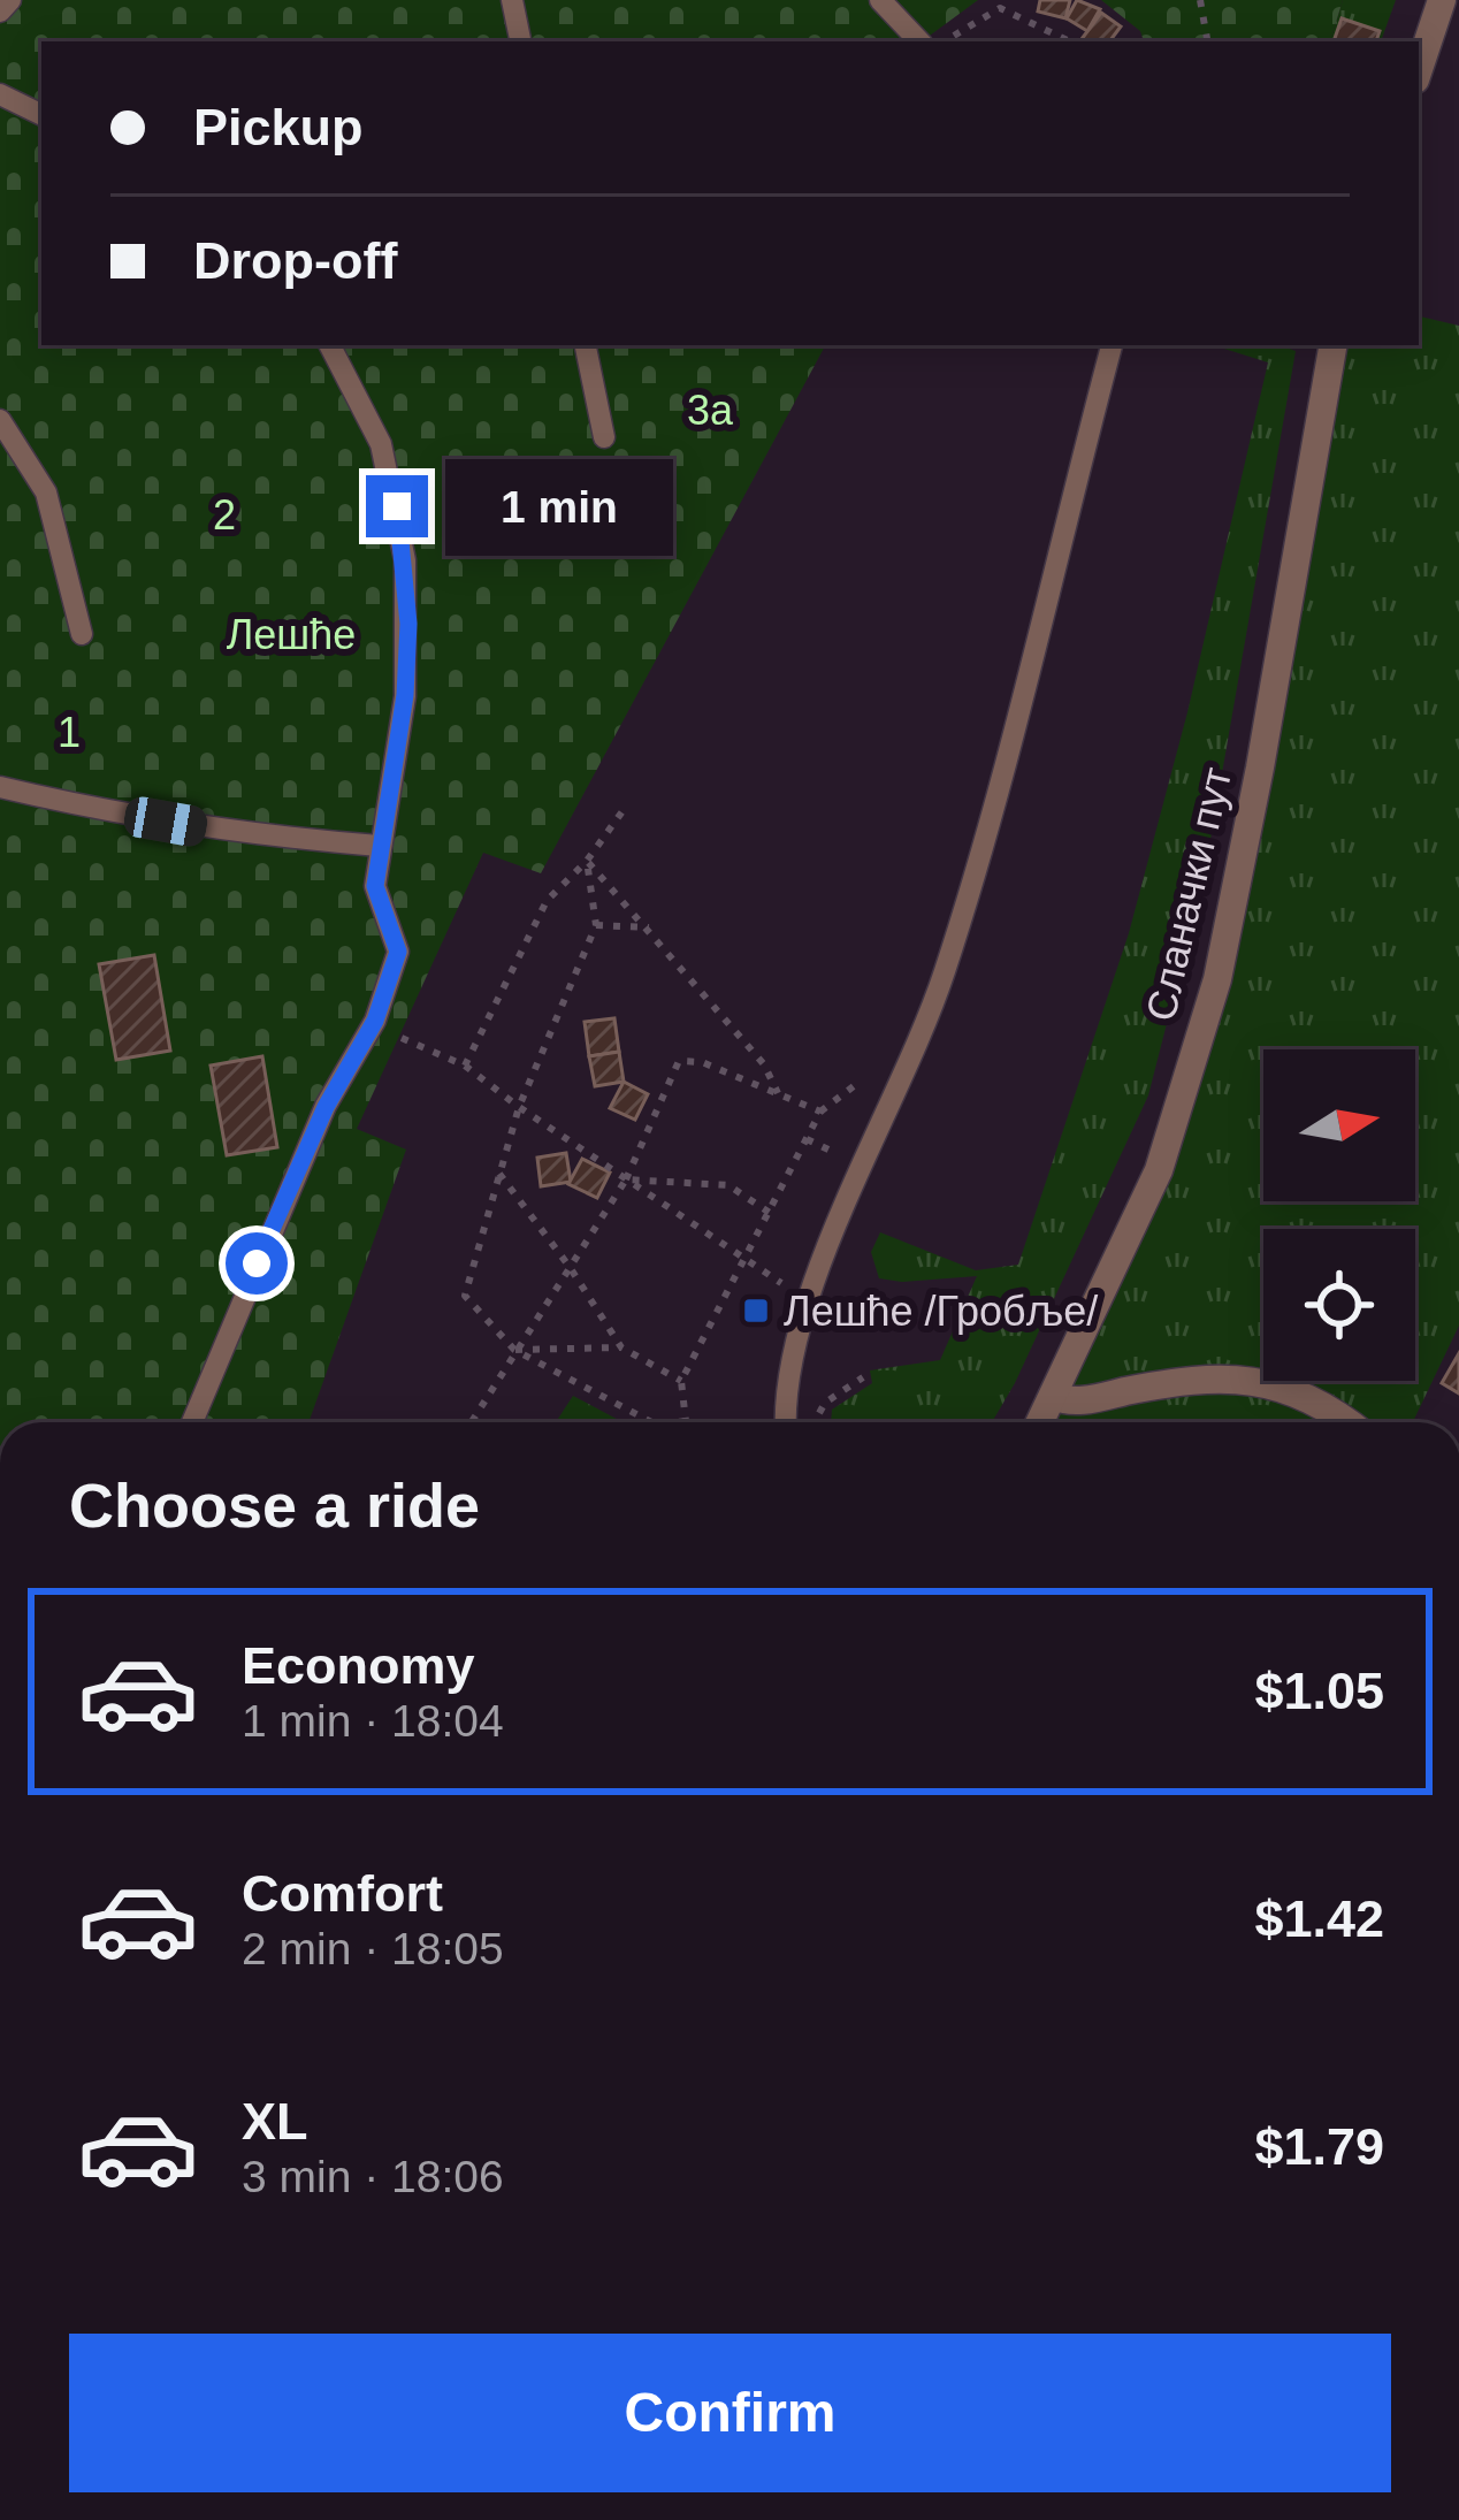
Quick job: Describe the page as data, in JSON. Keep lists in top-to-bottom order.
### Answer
{
  "streets": {
    "street": ["Сланачки пут"]
  },
  "parks": [
    "3a",
    "2",
    "Лешће",
    "1"
  ],
  "places": {
    "transit": ["Лешће /Гробље/"]
  },
  "north": "right",
  "page": {
    "banner": ["Pickup", "Drop-off"],
    "bubble": "1 min",
    "heading": "Choose a ride",
    "list": [
      {
        "name": "Economy",
        "note": "1 min · 18:04",
        "value": "$1.05"
      },
      {
        "name": "Comfort",
        "note": "2 min · 18:05",
        "value": "$1.42"
      },
      {
        "name": "XL",
        "note": "3 min · 18:06",
        "value": "$1.79"
      }
    ],
    "buttons": "Confirm"
  }
}
